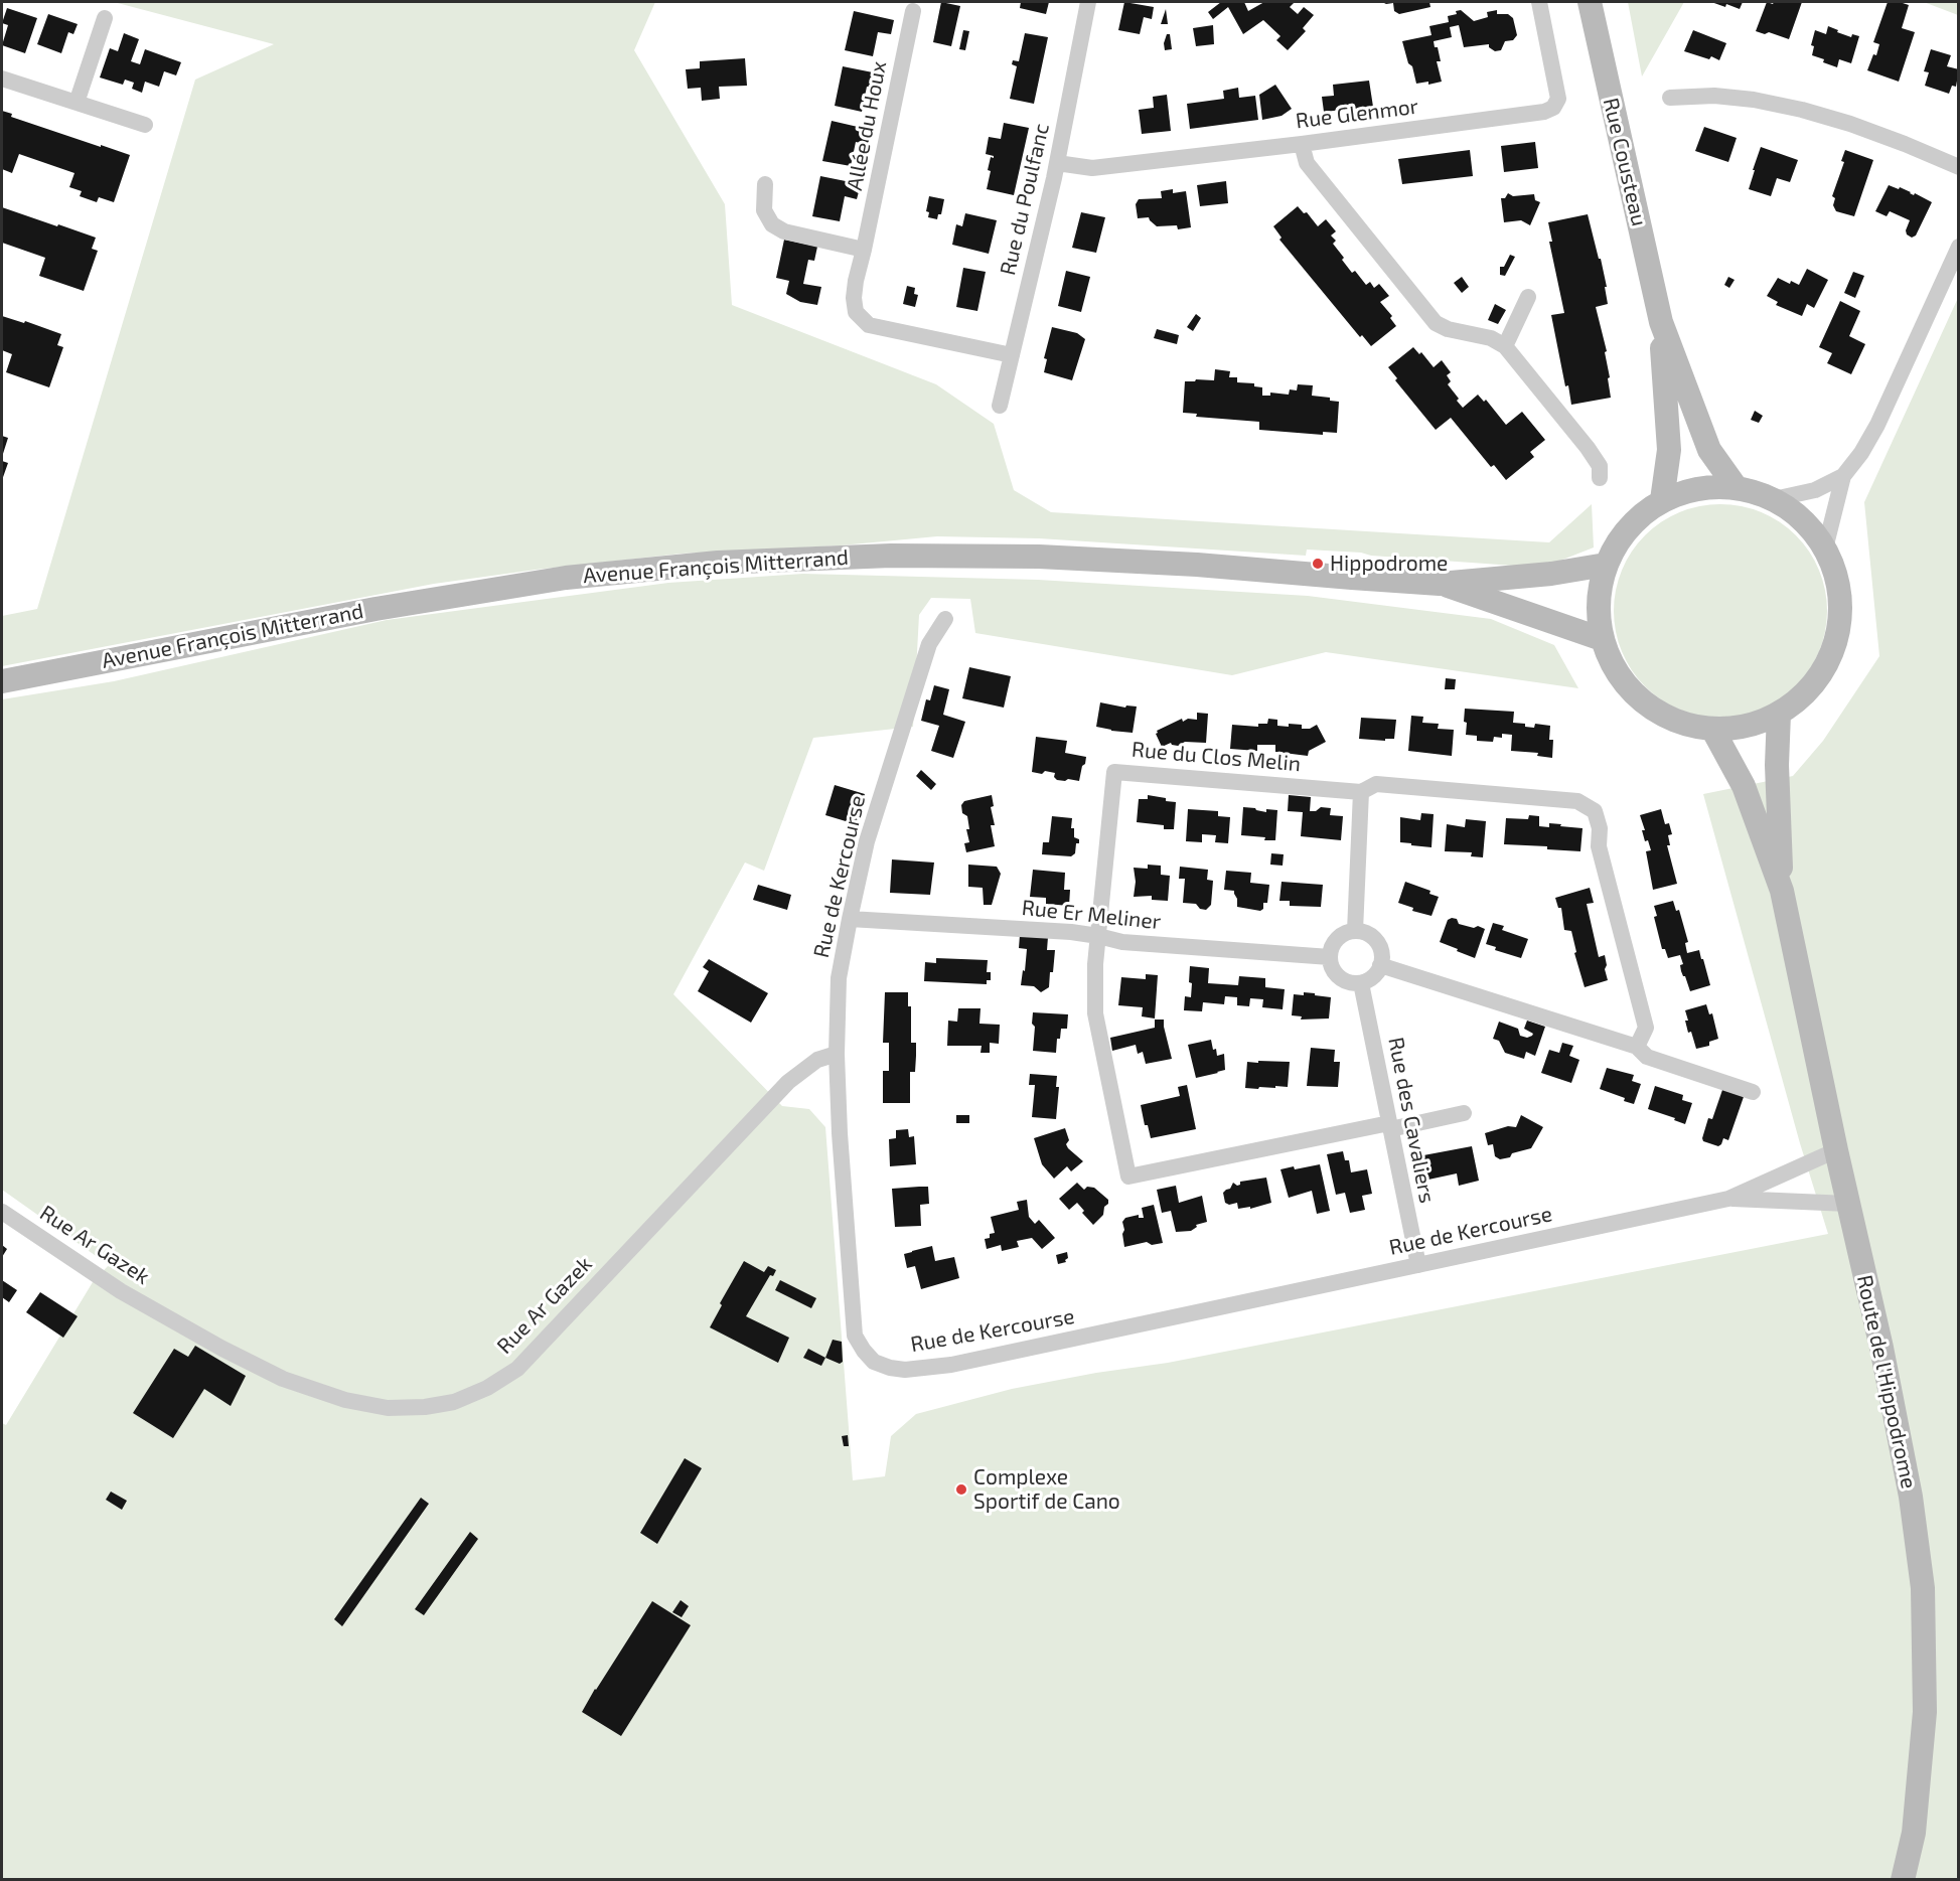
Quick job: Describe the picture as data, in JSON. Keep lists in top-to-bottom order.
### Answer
{
  "streets": {
    "main road": ["Rue Cousteau", "Avenue François Mitterrand", "Route de l'Hippodrome"],
    "street": [
      "Rue Glenmor",
      "Allée du Houx",
      "Rue du Poulfanc",
      "Rue du Clos Melin",
      "Rue de Kercourse",
      "Rue Er Meliner",
      "Rue des Cavaliers",
      "Rue Ar Gazek"
    ]
  },
  "crossings": [
    ["Rue Glenmor", "Rue du Poulfanc"],
    ["Allée du Houx", "Rue du Poulfanc"],
    ["Rue du Clos Melin", "Rue Er Meliner"],
    ["Rue du Clos Melin", "Rue des Cavaliers"],
    ["Rue de Kercourse", "Rue Er Meliner"],
    ["Rue de Kercourse", "Rue des Cavaliers"],
    ["Rue de Kercourse", "Rue Ar Gazek"],
    ["Rue de Kercourse", "Route de l'Hippodrome"],
    ["Rue Er Meliner", "Rue des Cavaliers"]
  ],
  "places": ["Hippodrome", "Complexe Sportif de Cano"]
}
